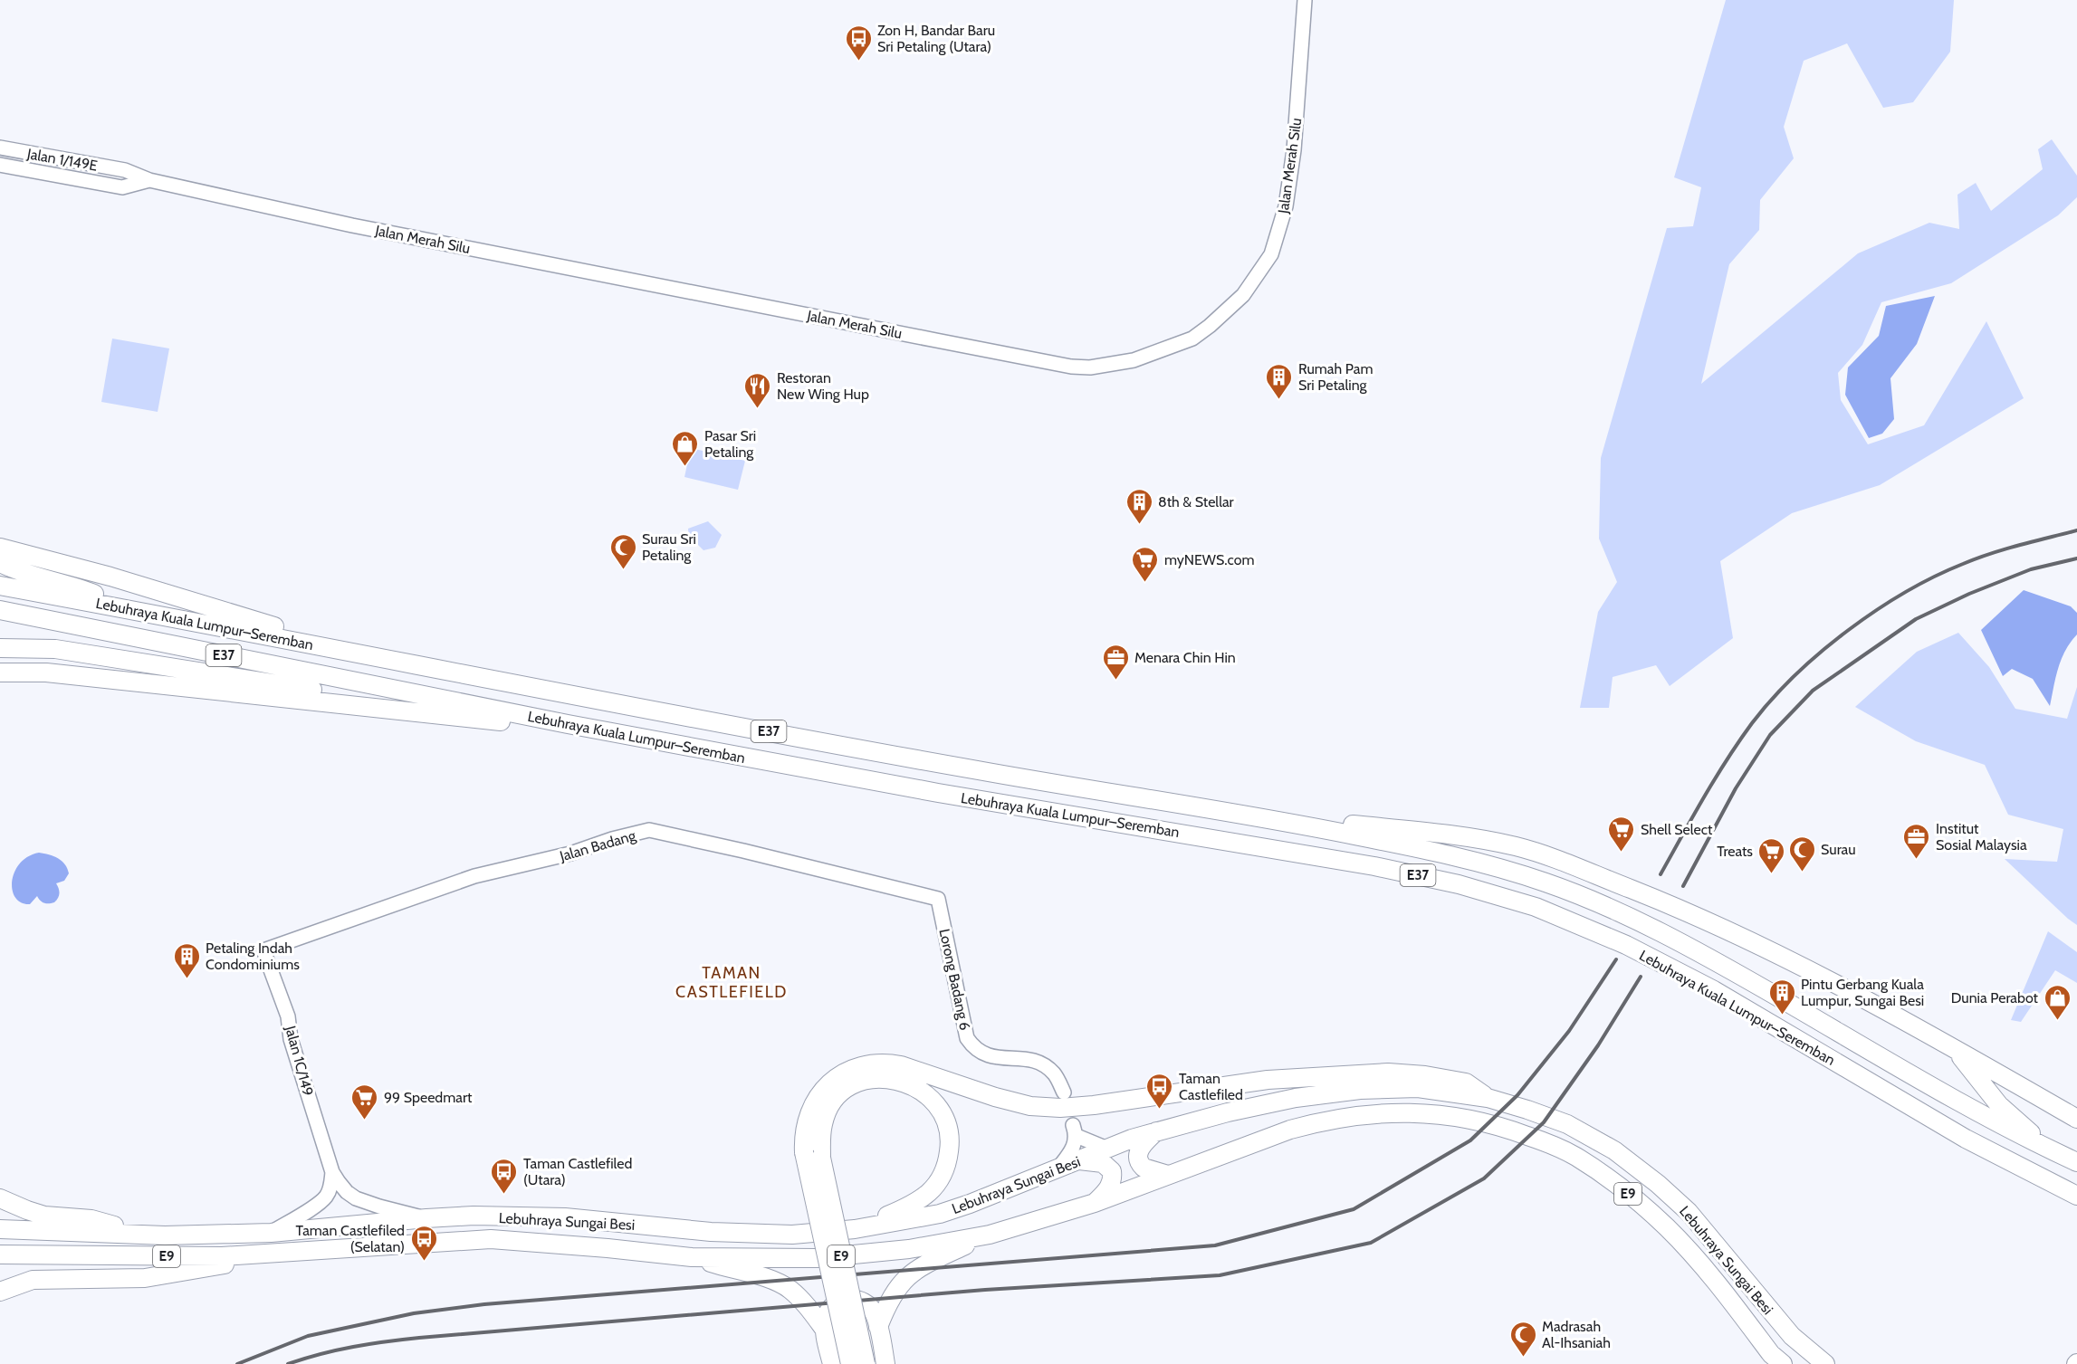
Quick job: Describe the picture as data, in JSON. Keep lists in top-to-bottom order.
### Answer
{
  "streets": {
    "highway": [
      "Lebuhraya Kuala Lumpur–Seremban",
      "E37",
      "Lebuhraya Sungai Besi",
      "E9"
    ],
    "street": [
      "Jalan 1/149E",
      "Jalan Merah Silu",
      "Jalan Badang",
      "Lorong Badang 6",
      "Jalan 1C/149"
    ]
  },
  "crossings": [
    ["Jalan 1/149E", "Jalan Merah Silu"],
    ["Jalan Badang", "Lorong Badang 6"],
    ["Jalan Badang", "Jalan 1C/149"],
    ["Jalan 1C/149", "Lebuhraya Sungai Besi"]
  ],
  "districts": ["TAMAN CASTLEFIELD"],
  "places": {
    "bus stop": [
      "Zon H, Bandar Baru Sri Petaling (Utara)",
      "Taman Castlefiled",
      "Taman Castlefiled (Utara)",
      "Taman Castlefiled (Selatan)"
    ],
    "building": [
      "Rumah Pam Sri Petaling",
      "8th & Stellar",
      "Petaling Indah Condominiums",
      "Pintu Gerbang Kuala Lumpur, Sungai Besi"
    ],
    "restaurant": ["Restoran New Wing Hup"],
    "shop": ["Pasar Sri Petaling", "Dunia Perabot"],
    "mosque": ["Surau Sri Petaling", "Surau", "Madrasah Al-Ihsaniah"],
    "supermarket": [
      "myNEWS.com",
      "Shell Select",
      "Treats",
      "99 Speedmart"
    ],
    "office": ["Menara Chin Hin", "Institut Sosial Malaysia"]
  }
}
